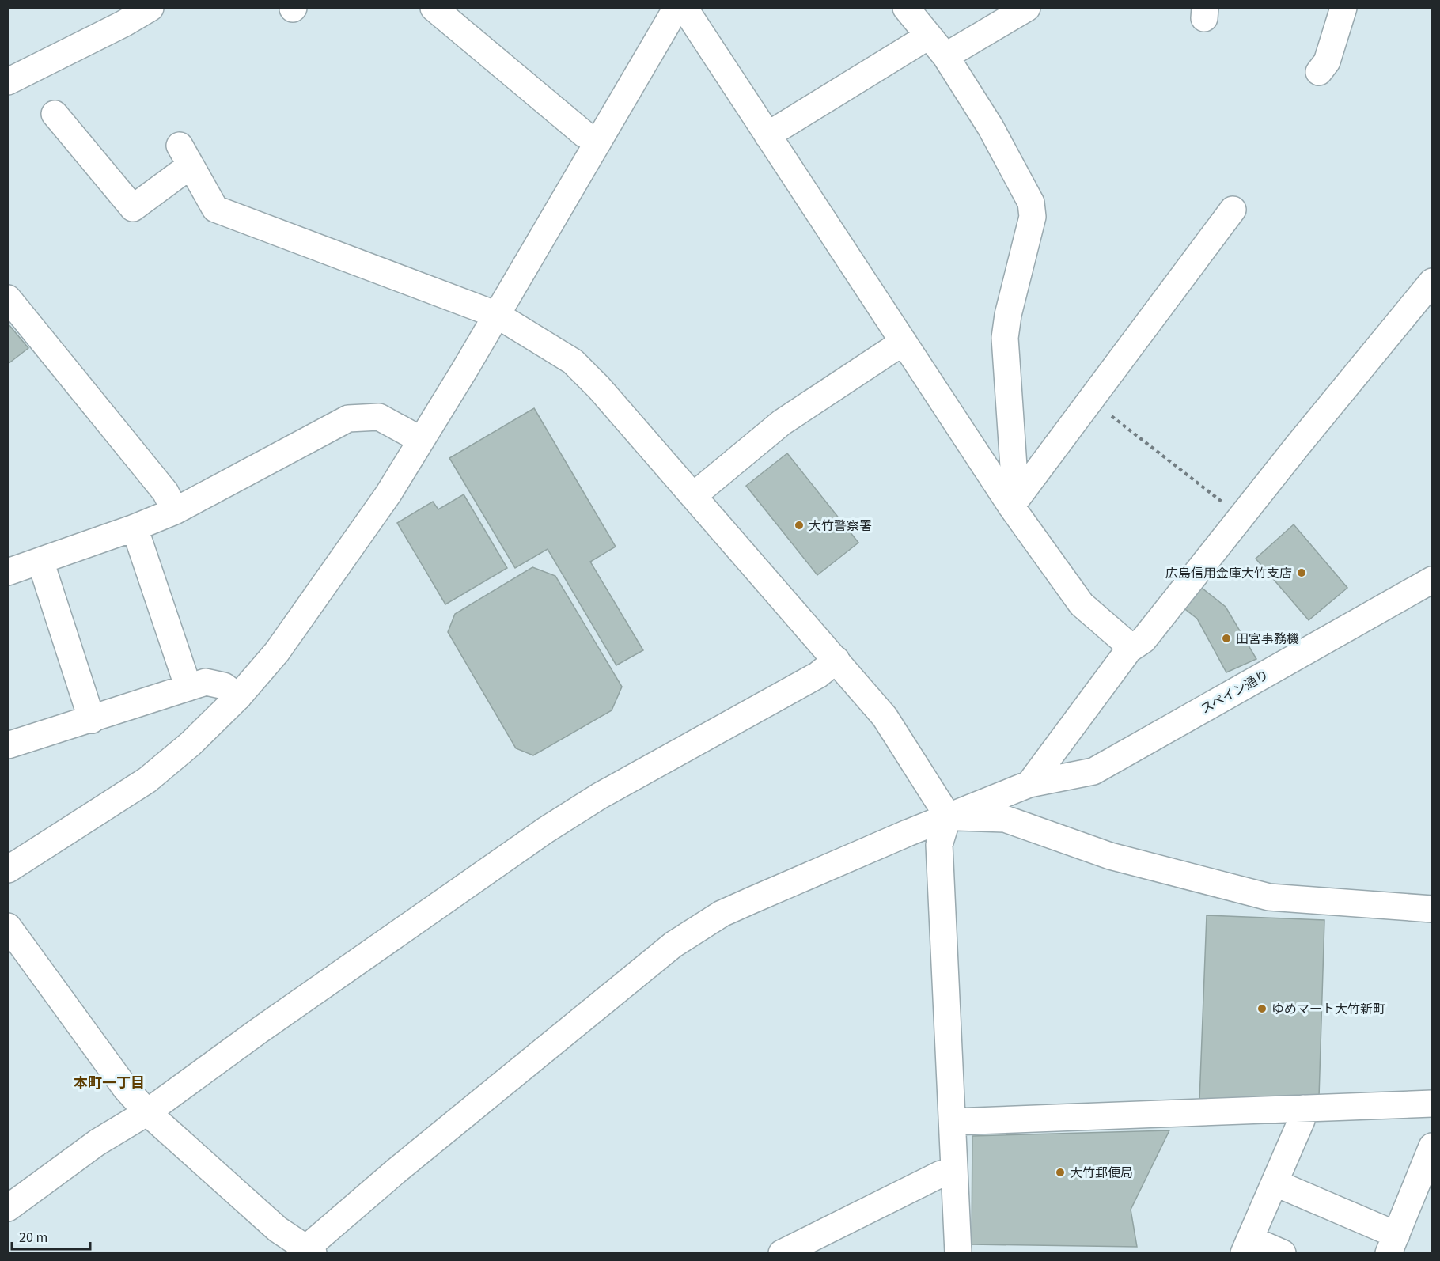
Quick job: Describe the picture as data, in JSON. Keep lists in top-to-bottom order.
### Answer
{
  "streets": {
    "street": ["スペイン通り"]
  },
  "districts": ["本町一丁目"],
  "places": [
    "大竹警察署",
    "広島信用金庫大竹支店",
    "田宮事務機",
    "ゆめマート大竹新町",
    "大竹郵便局"
  ],
  "scale_bar": "20 m"
}
